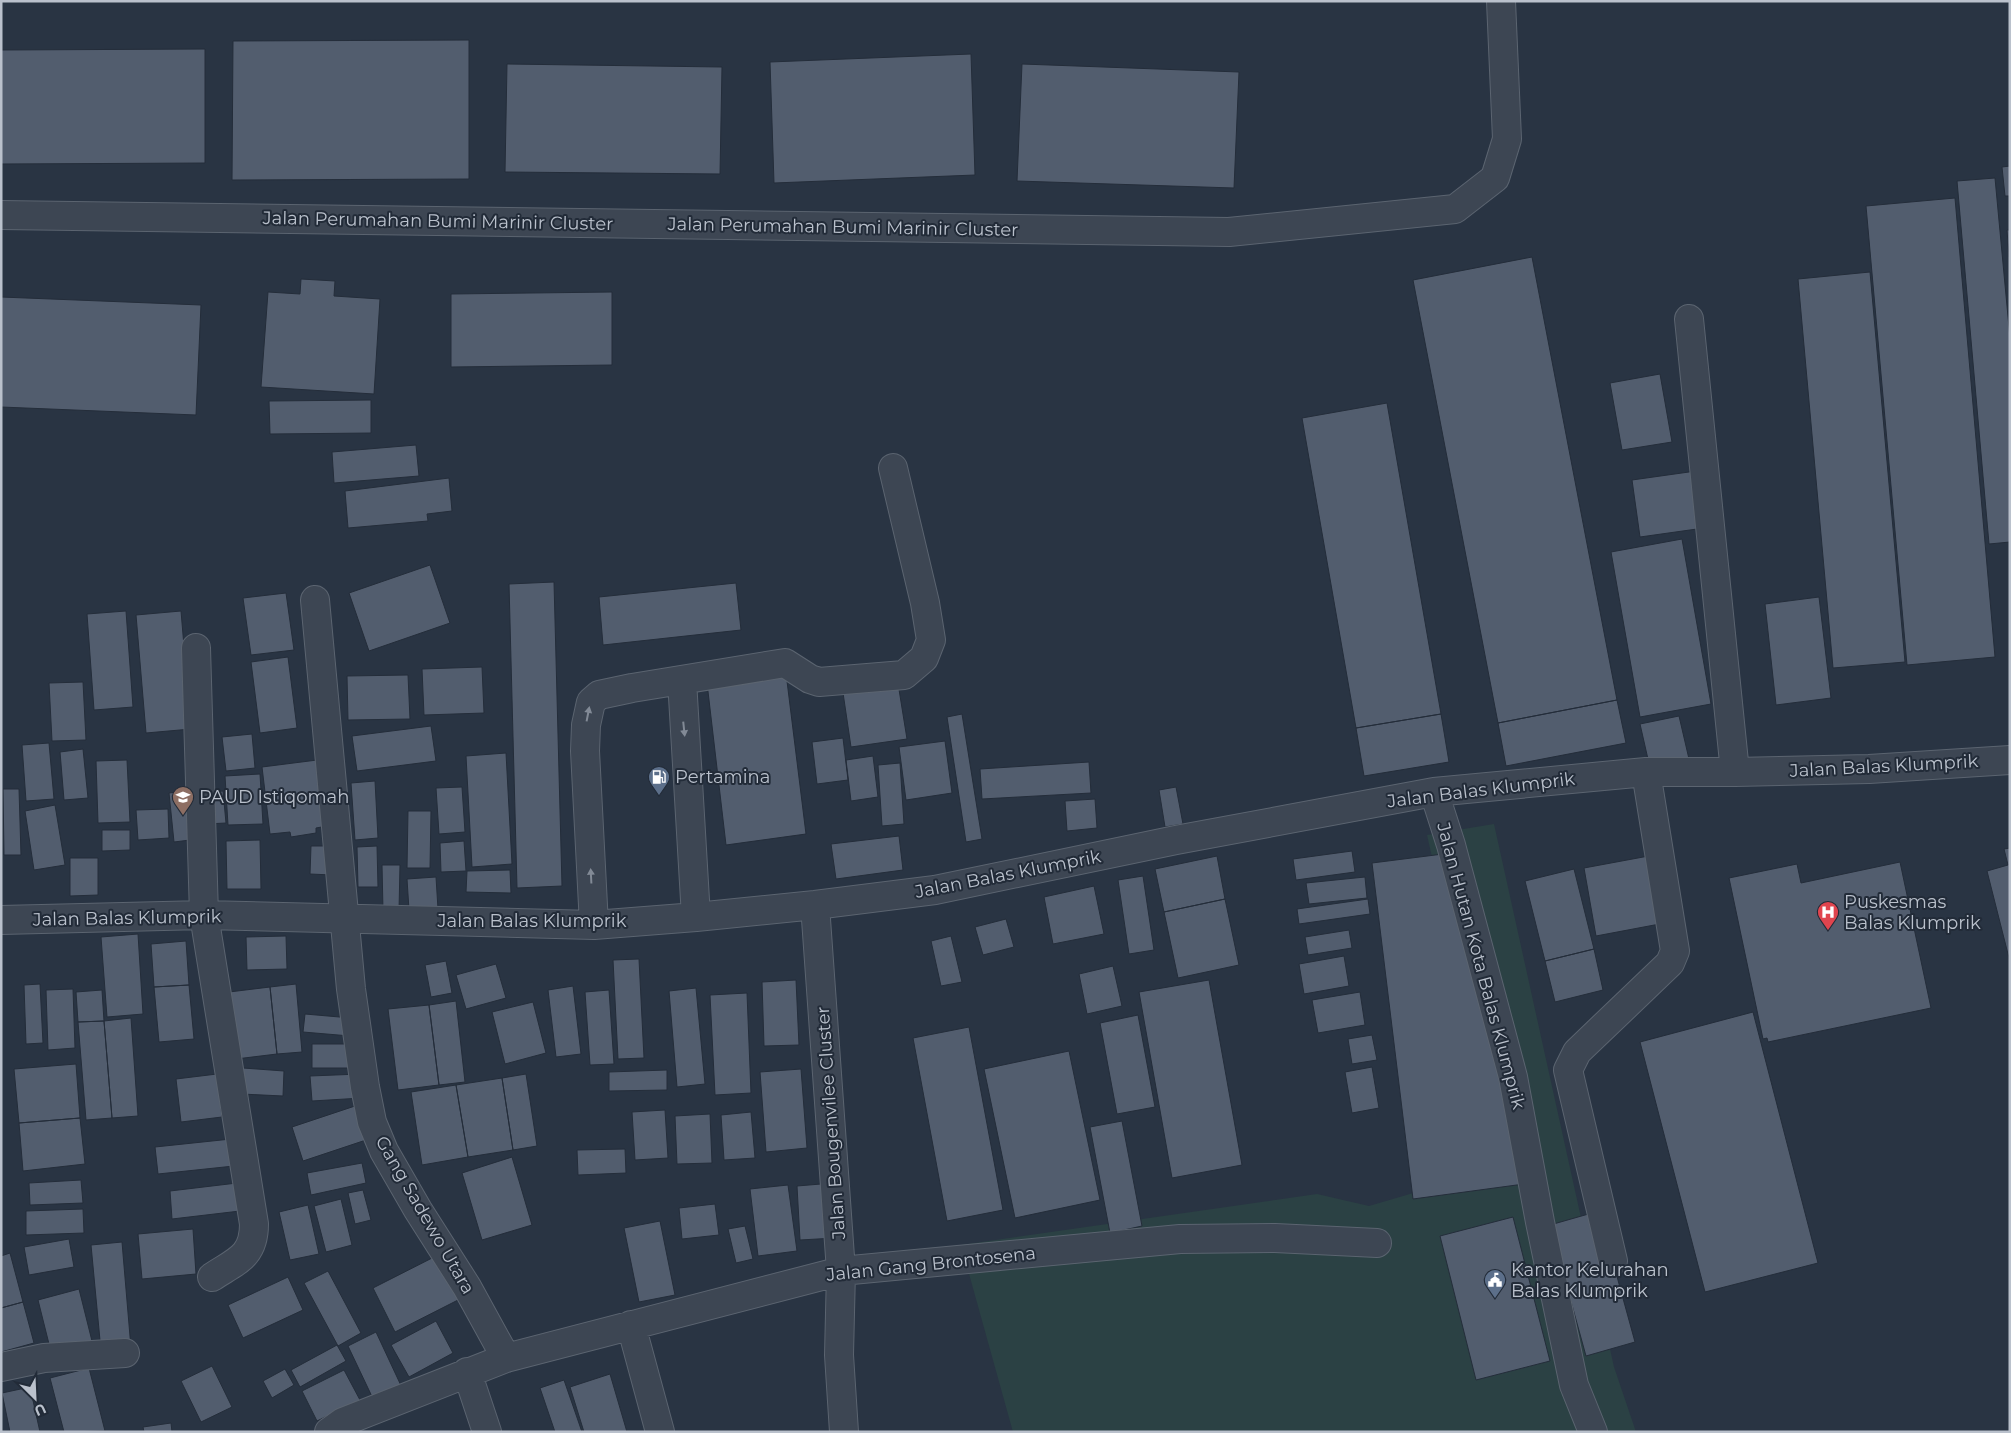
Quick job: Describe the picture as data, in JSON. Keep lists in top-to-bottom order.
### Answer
{
  "streets": {
    "street": [
      "Jalan Perumahan Bumi Marinir Cluster",
      "Jalan Balas Klumprik",
      "Jalan Hutan Kota Balas Klumprik",
      "Jalan Bougenvilee Cluster",
      "Gang Sadewo Utara",
      "Jalan Gang Brontosena"
    ]
  },
  "crossings": [
    ["Jalan Balas Klumprik", "Jalan Hutan Kota Balas Klumprik"],
    ["Jalan Balas Klumprik", "Jalan Bougenvilee Cluster"],
    ["Jalan Balas Klumprik", "Gang Sadewo Utara"],
    ["Jalan Bougenvilee Cluster", "Jalan Gang Brontosena"],
    ["Gang Sadewo Utara", "Jalan Gang Brontosena"]
  ],
  "places": {
    "fuel station": ["Pertamina"],
    "school or university": ["PAUD Istiqomah"],
    "hospital": ["Puskesmas Balas Klumprik"],
    "public building": ["Kantor Kelurahan Balas Klumprik"]
  },
  "north": "bottom right"
}
